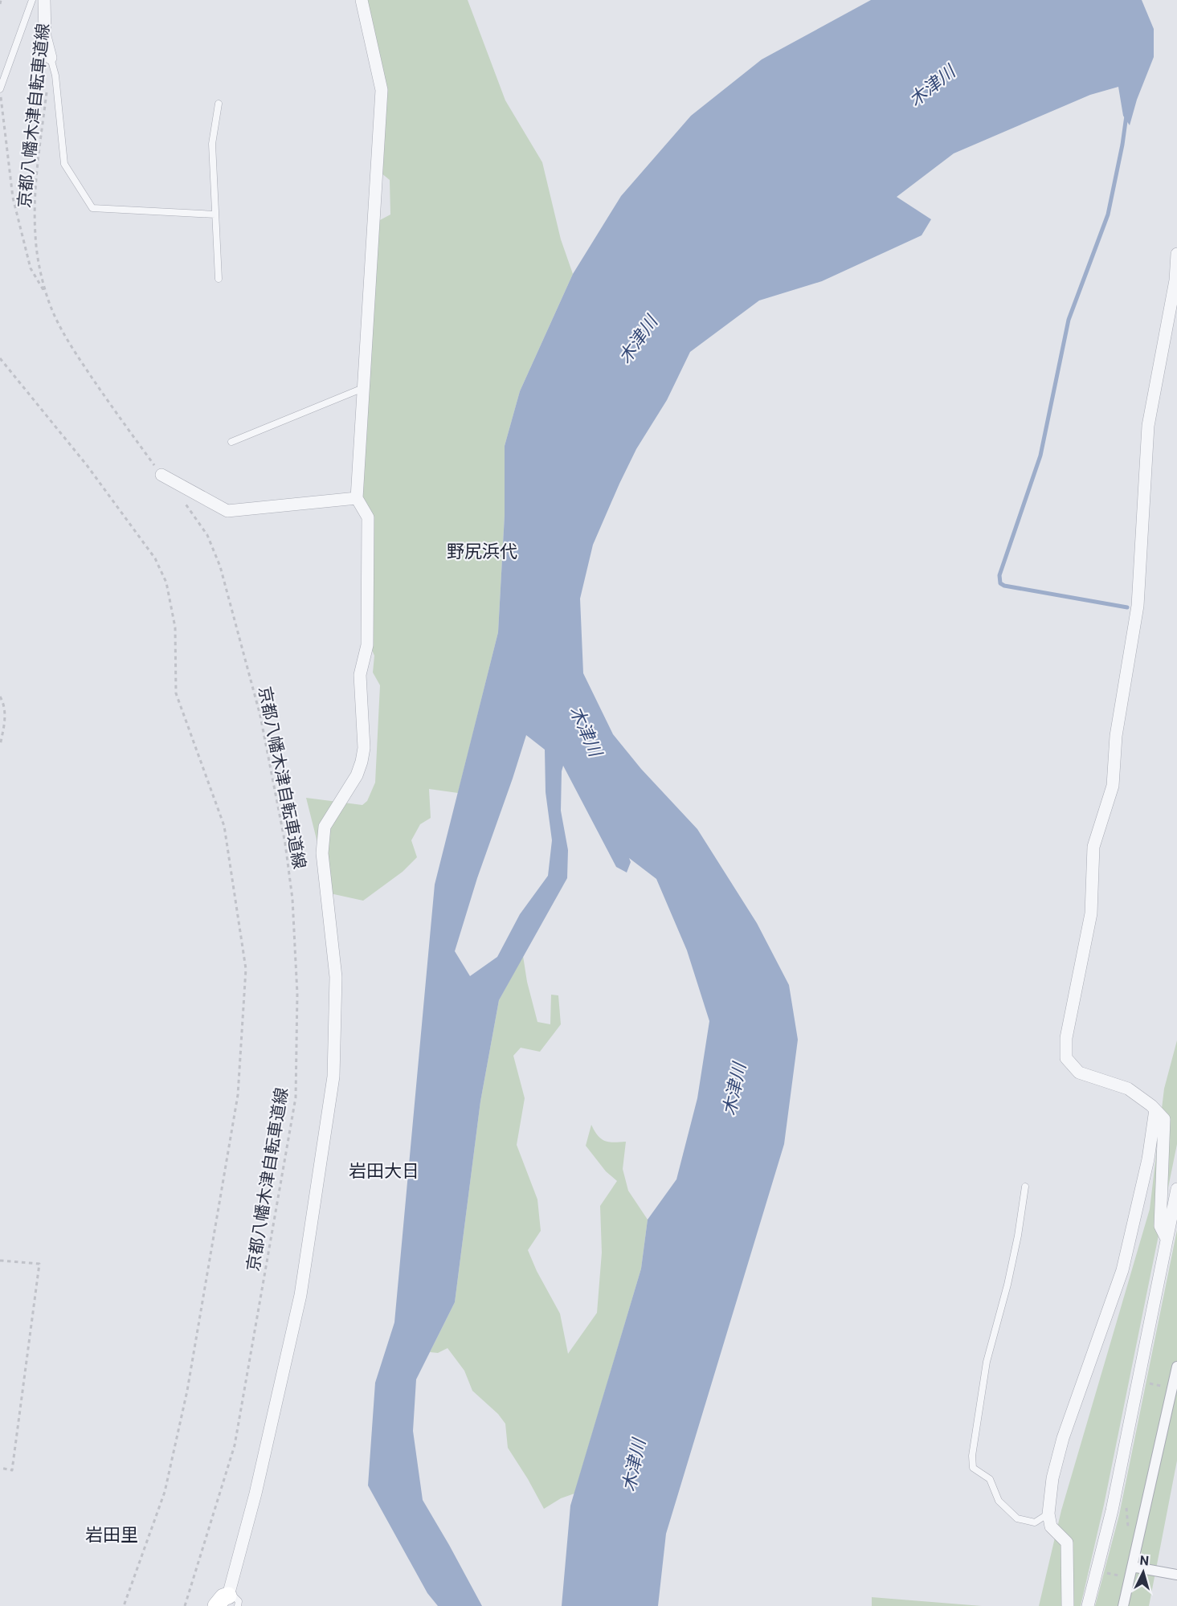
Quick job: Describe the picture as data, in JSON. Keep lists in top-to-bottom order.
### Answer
{
  "streets": {
    "path": ["京都八幡木津自転車道線"]
  },
  "districts": ["野尻浜代", "岩田大日", "岩田里"],
  "water": ["木津川"],
  "north": "top"
}
